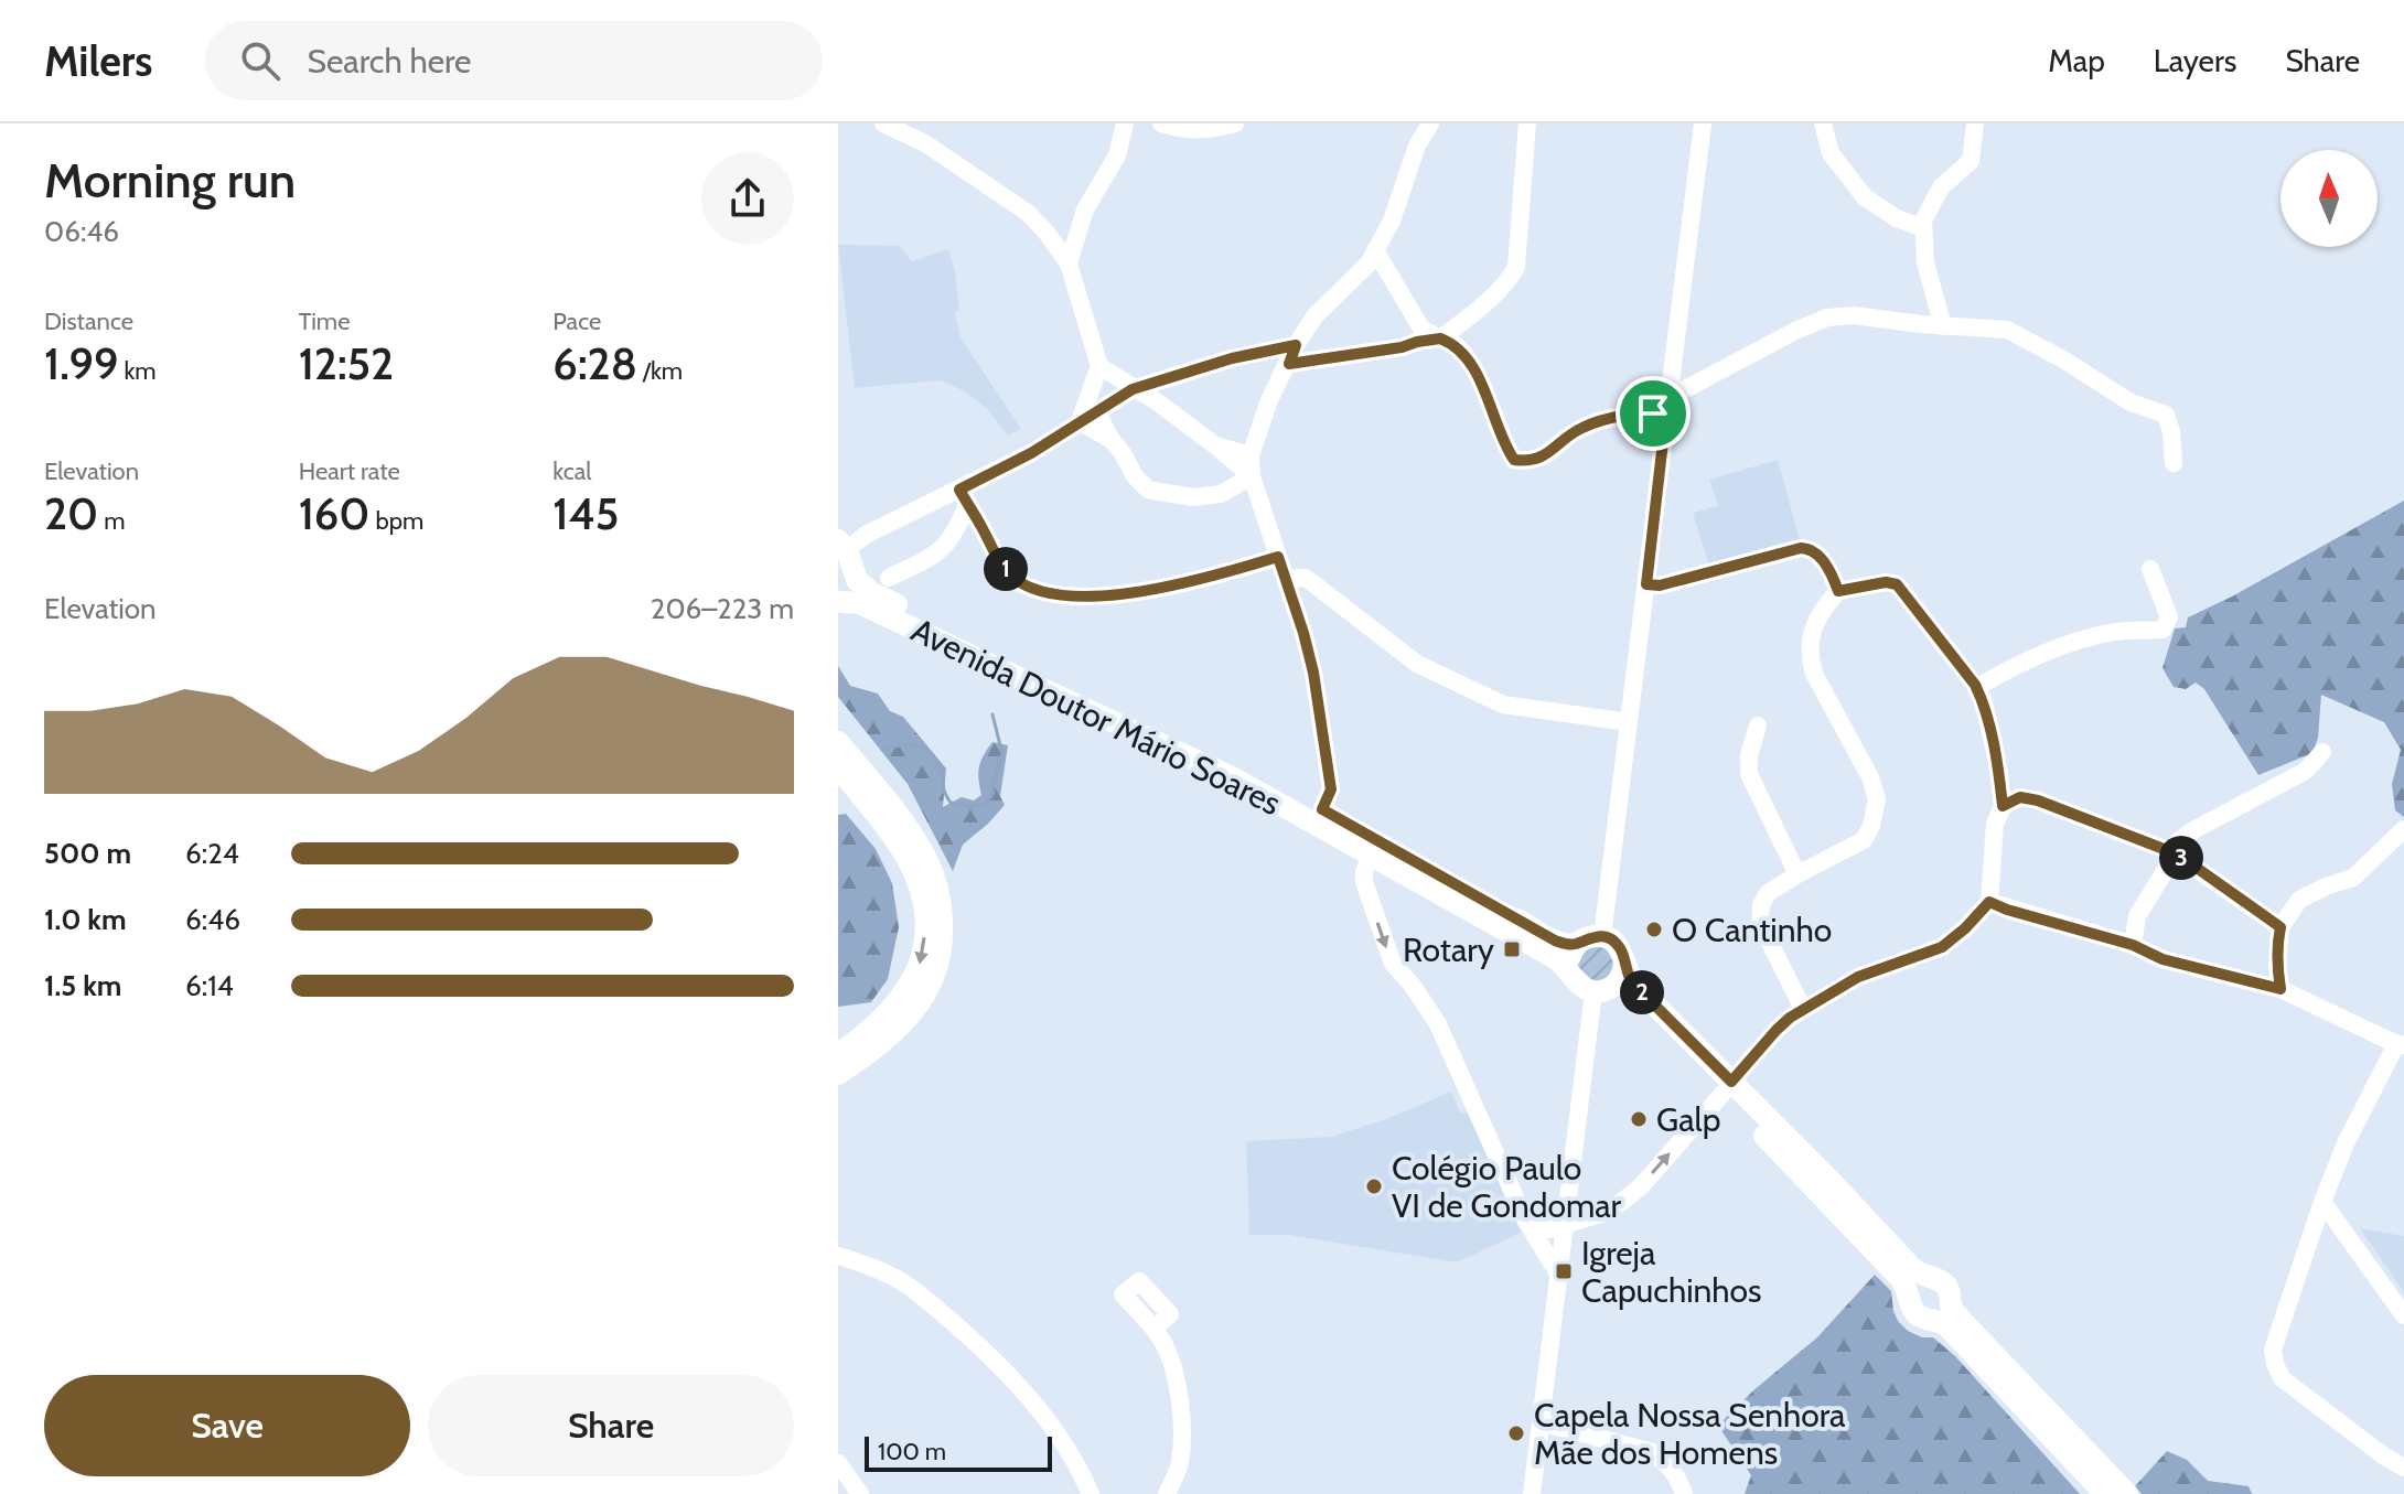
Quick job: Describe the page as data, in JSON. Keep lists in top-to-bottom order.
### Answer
{
  "streets": {
    "main road": ["Avenida Doutor Mário Soares"]
  },
  "places": {
    "other": [
      "O Cantinho",
      "Galp",
      "Colégio Paulo VI de Gondomar",
      "Capela Nossa Senhora Mãe dos Homens"
    ],
    "transit": ["Rotary", "Igreja Capuchinhos"]
  },
  "scale_bar": "100 m",
  "north": "top",
  "page": {
    "header": "Milers",
    "search": "Search here",
    "nav": ["Map", "Layers", "Share"],
    "heading": ["Morning run", "06:46"],
    "stats": [
      ["Distance", "1.99 km"],
      ["Time", "12:52"],
      ["Pace", "6:28 /km"],
      ["Elevation", "20 m"],
      ["Heart rate", "160 bpm"],
      ["kcal", "145"]
    ],
    "pins": ["1", "3", "2"],
    "chart": ["Elevation", "206–223 m"],
    "list": [
      {
        "name": "500 m",
        "note": "6:24"
      },
      {
        "name": "1.0 km",
        "note": "6:46"
      },
      {
        "name": "1.5 km",
        "note": "6:14"
      }
    ],
    "buttons": ["Save", "Share"],
    "scale": "100 m"
  }
}
